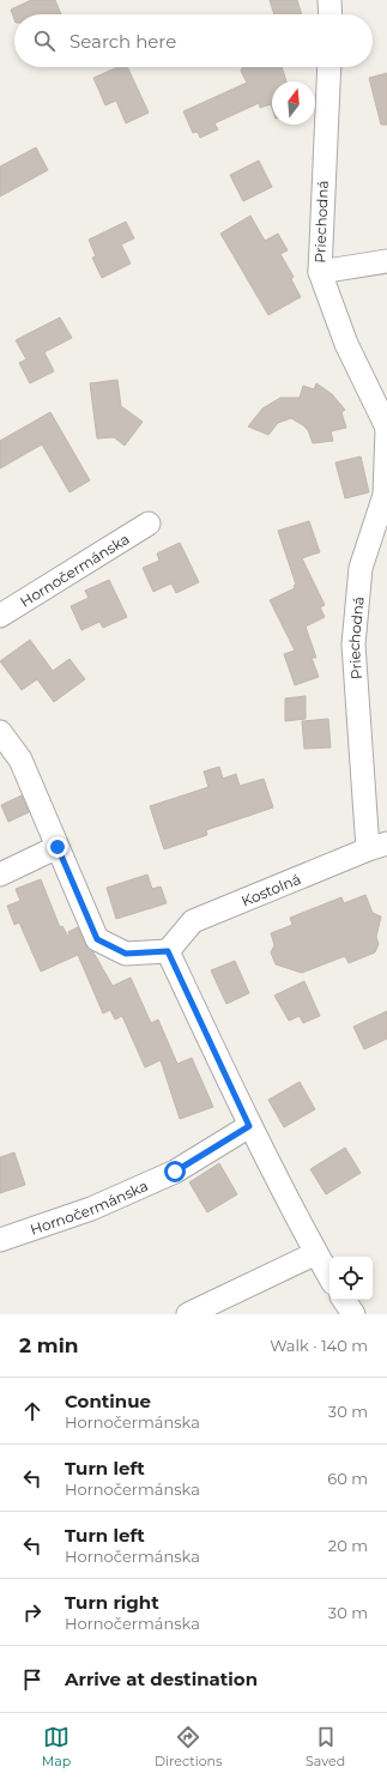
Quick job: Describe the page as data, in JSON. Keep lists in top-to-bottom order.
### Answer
{
  "streets": {
    "street": ["Priechodná", "Hornočermánska", "Kostolná"]
  },
  "crossings": [
    ["Priechodná", "Kostolná"]
  ],
  "north": "top",
  "page": {
    "search": "Search here",
    "heading": ["2 min", "Walk · 140 m"],
    "list": [
      ["Continue", "Hornočermánska", "30 m"],
      ["Turn left", "Hornočermánska", "60 m"],
      ["Turn left", "Hornočermánska", "20 m"],
      ["Turn right", "Hornočermánska", "30 m"],
      "Arrive at destination"
    ],
    "nav": ["Map", "Directions", "Saved"]
  }
}
